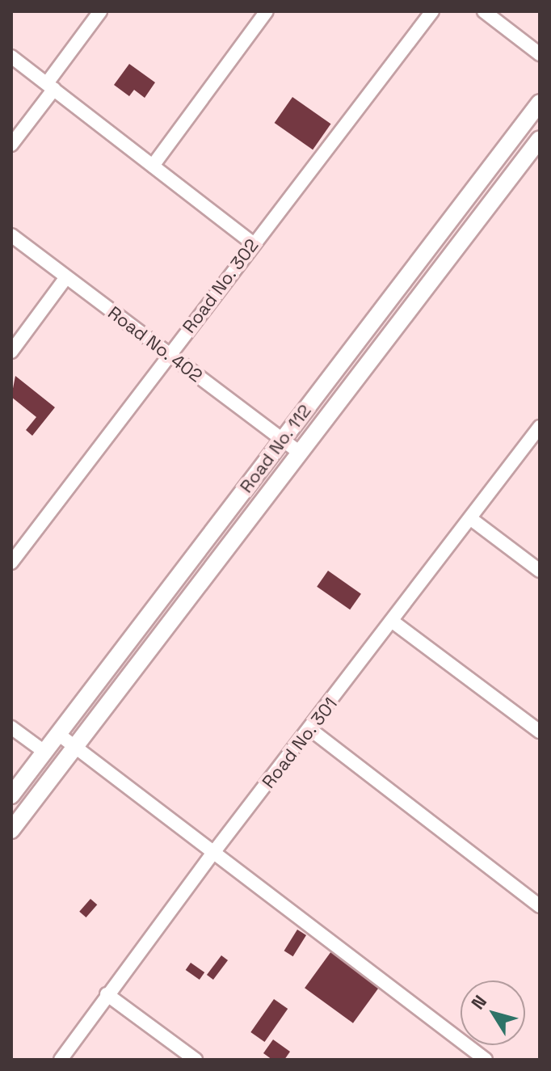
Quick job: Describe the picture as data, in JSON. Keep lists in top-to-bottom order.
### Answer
{
  "streets": {
    "street": [
      "Road No. 302",
      "Road No. 402",
      "Road No. 112",
      "Road No. 301"
    ]
  },
  "crossings": [
    ["Road No. 302", "Road No. 402"],
    ["Road No. 402", "Road No. 112"]
  ],
  "north": "top left"
}
